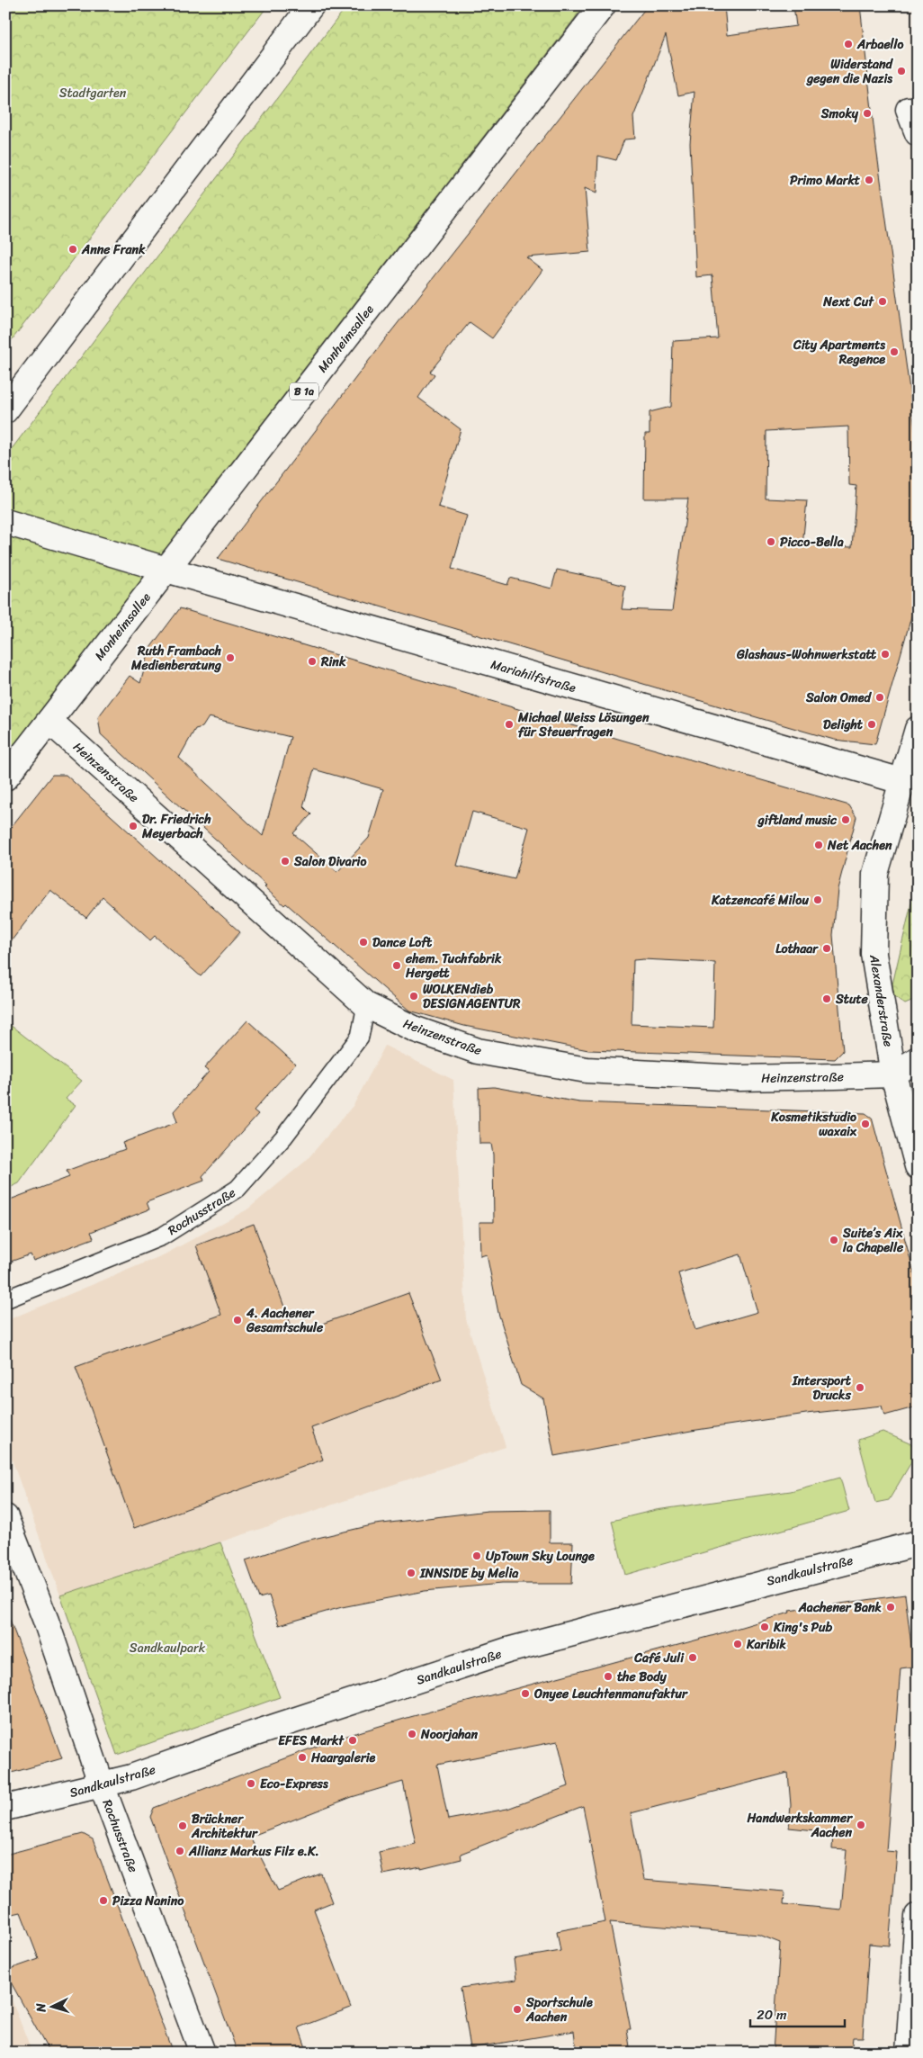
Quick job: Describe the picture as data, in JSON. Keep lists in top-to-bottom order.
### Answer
{
  "streets": {
    "street": [
      "Monheimsallee",
      "B 1a",
      "Mariahilfstraße",
      "Heinzenstraße",
      "Alexanderstraße",
      "Rochusstraße",
      "Sandkaulstraße"
    ]
  },
  "crossings": [
    ["Monheimsallee", "Mariahilfstraße"],
    ["Monheimsallee", "Heinzenstraße"],
    ["Mariahilfstraße", "Alexanderstraße"],
    ["Heinzenstraße", "Alexanderstraße"],
    ["Heinzenstraße", "Rochusstraße"],
    ["Rochusstraße", "Sandkaulstraße"]
  ],
  "parks": ["Stadtgarten", "Sandkaulpark"],
  "places": [
    "Arbaello",
    "Widerstand gegen die Nazis",
    "Smoky",
    "Primo Markt",
    "Anne Frank",
    "Next Cut",
    "City Apartments Regence",
    "Picco-Bella",
    "Glashaus-Wohnwerkstatt",
    "Ruth Frambach Medienberatung",
    "Rink",
    "Salon Omed",
    "Michael Weiss Lösungen für Steuerfragen",
    "Delight",
    "giftland music",
    "Dr. Friedrich Meyerbach",
    "Net Aachen",
    "Salon Divario",
    "Katzencafé Milou",
    "Dance Loft",
    "Lothaar",
    "ehem. Tuchfabrik Hergett",
    "WOLKENdieb DESIGNAGENTUR",
    "Stute",
    "Kosmetikstudio waxaix",
    "Suite’s Aix la Chapelle",
    "4. Aachener Gesamtschule",
    "Intersport Drucks",
    "UpTown Sky Lounge",
    "INNSIDE by Melia",
    "Aachener Bank",
    "King's Pub",
    "Karibik",
    "Café Juli",
    "the Body",
    "Onyee Leuchtenmanufaktur",
    "Noorjahan",
    "EFES Markt",
    "Haargalerie",
    "Eco-Express",
    "Handwerkskammer Aachen",
    "Brückner Architektur",
    "Allianz Markus Filz e.K.",
    "Pizza Nanino",
    "Sportschule Aachen"
  ],
  "scale_bar": "20 m",
  "north": "left"
}
